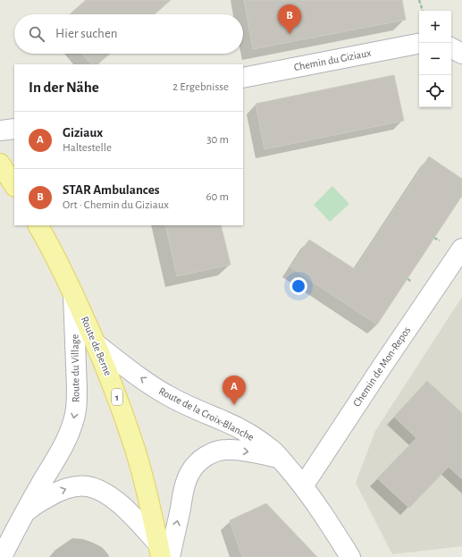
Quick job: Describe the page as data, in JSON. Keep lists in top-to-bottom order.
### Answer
{
  "streets": {
    "main road": ["Route de Berne", "1"],
    "street": [
      "Chemin du Giziaux",
      "Chemin de Mon-Repos",
      "Route du Village",
      "Route de la Croix-Blanche"
    ]
  },
  "crossings": [
    ["Route de Berne", "Route du Village"],
    ["Route de Berne", "Route de la Croix-Blanche"],
    ["Chemin de Mon-Repos", "Route de la Croix-Blanche"],
    ["Route du Village", "Route de la Croix-Blanche"]
  ],
  "page": {
    "pins": ["B", "A"],
    "map_buttons": ["+", "−"],
    "search": "Hier suchen",
    "heading": ["In der Nähe", "2 Ergebnisse"],
    "list": [
      {
        "mark": "A",
        "name": "Giziaux",
        "note": "Haltestelle",
        "value": "30 m"
      },
      {
        "mark": "B",
        "name": "STAR Ambulances",
        "note": "Ort · Chemin du Giziaux",
        "value": "60 m"
      }
    ]
  }
}
